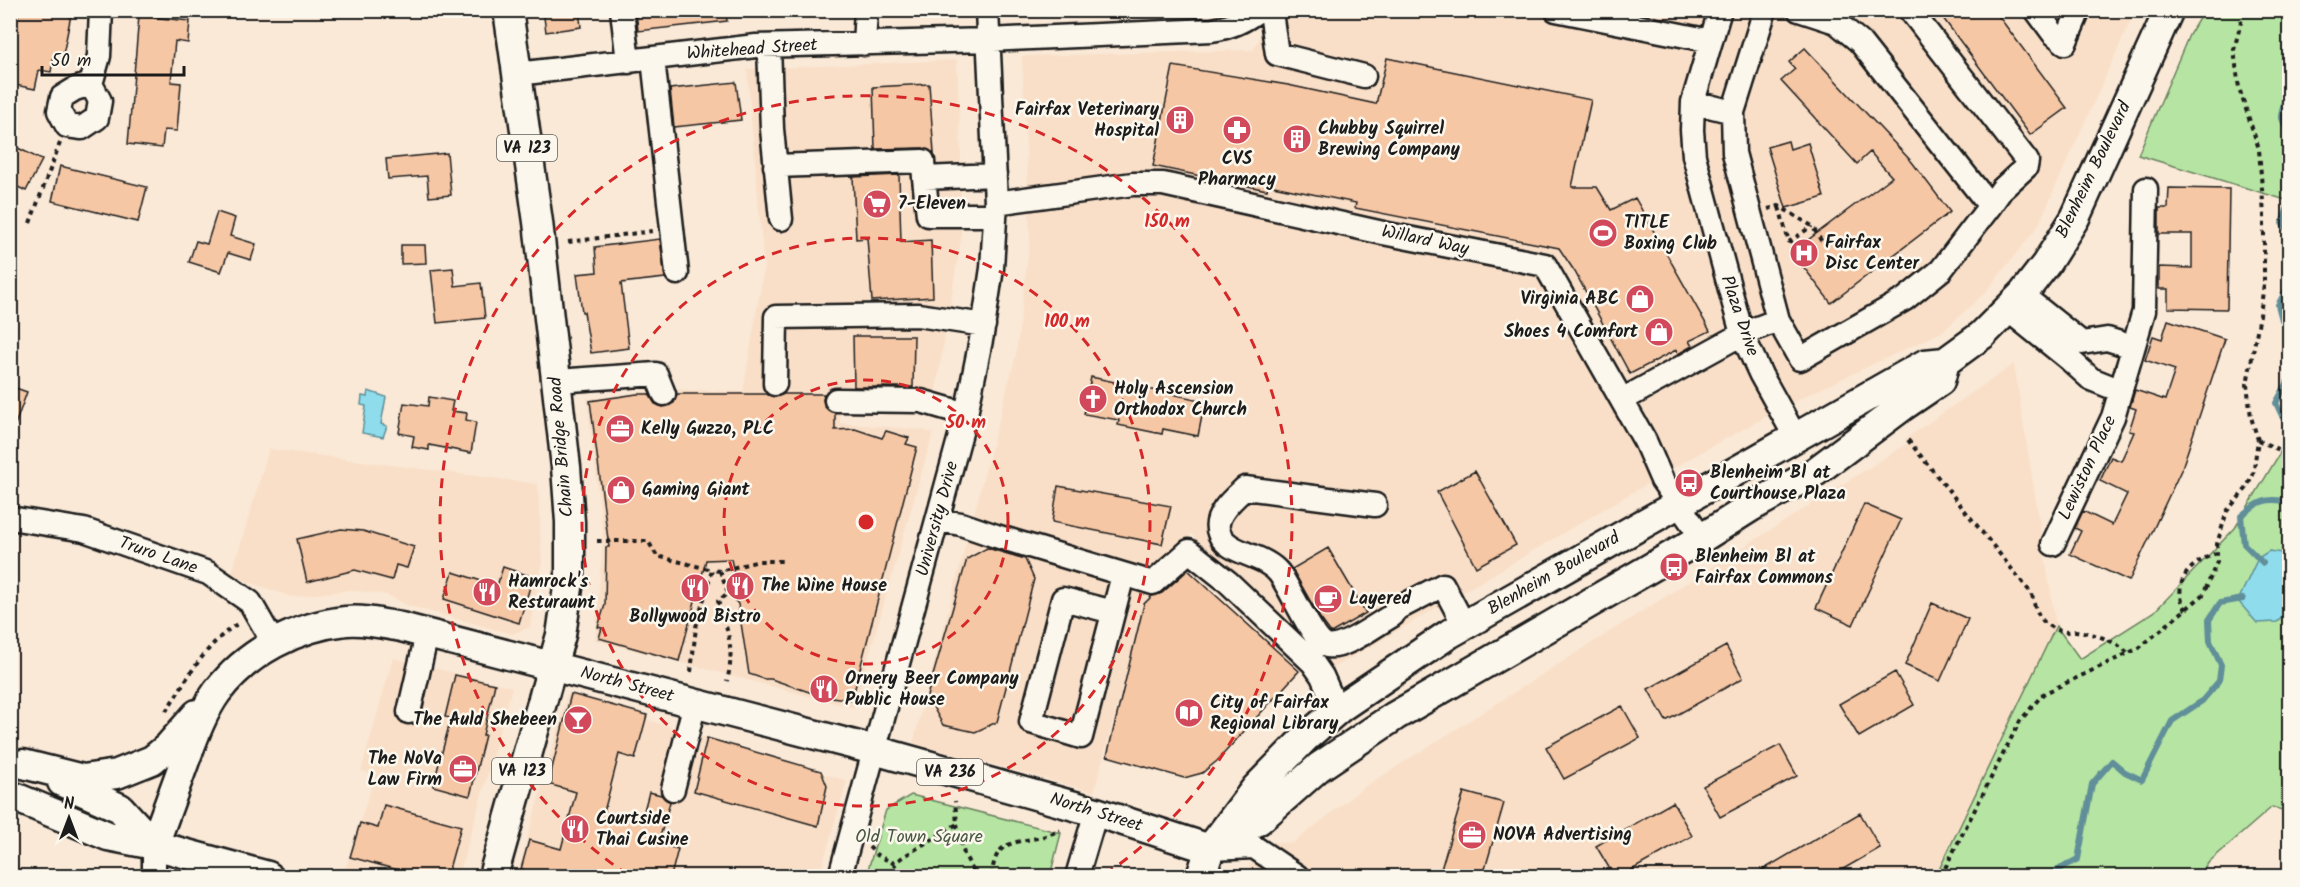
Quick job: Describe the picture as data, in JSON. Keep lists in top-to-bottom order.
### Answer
{
  "streets": {
    "main road": [
      "VA 123",
      "Blenheim Boulevard",
      "Chain Bridge Road",
      "North Street",
      "VA 236"
    ],
    "street": [
      "Whitehead Street",
      "Willard Way",
      "Plaza Drive",
      "Lewiston Place",
      "University Drive",
      "Truro Lane"
    ]
  },
  "crossings": [
    ["Whitehead Street", "Chain Bridge Road"],
    ["Whitehead Street", "University Drive"],
    ["Blenheim Boulevard", "Willard Way"],
    ["Blenheim Boulevard", "Plaza Drive"],
    ["Blenheim Boulevard", "Lewiston Place"],
    ["Blenheim Boulevard", "North Street"],
    ["Willard Way", "University Drive"],
    ["Chain Bridge Road", "North Street"],
    ["University Drive", "North Street"],
    ["Truro Lane", "North Street"]
  ],
  "parks": ["Old Town Square"],
  "places": {
    "building": ["Fairfax Veterinary Hospital", "Chubby Squirrel Brewing Company"],
    "pharmacy": ["CVS Pharmacy"],
    "supermarket": ["7-Eleven"],
    "sports": ["TITLE Boxing Club"],
    "hospital": ["Fairfax Disc Center"],
    "shop": ["Virginia ABC", "Shoes 4 Comfort", "Gaming Giant"],
    "church": ["Holy Ascension Orthodox Church"],
    "office": ["Kelly Guzzo, PLC", "The NoVa Law Firm", "NOVA Advertising"],
    "bus stop": ["Blenheim Bl at Courthouse Plaza", "Blenheim Bl at Fairfax Commons"],
    "restaurant": [
      "The Wine House",
      "Bollywood Bistro",
      "Hamrock's Resturaunt",
      "Ornery Beer Company Public House",
      "Courtside Thai Cusine"
    ],
    "cafe": ["Layered"],
    "library": ["City of Fairfax Regional Library"],
    "bar": ["The Auld Shebeen"]
  },
  "scale_bar": "50 m",
  "north": "top",
  "rings": ["150 m", "100 m", "50 m"]
}
